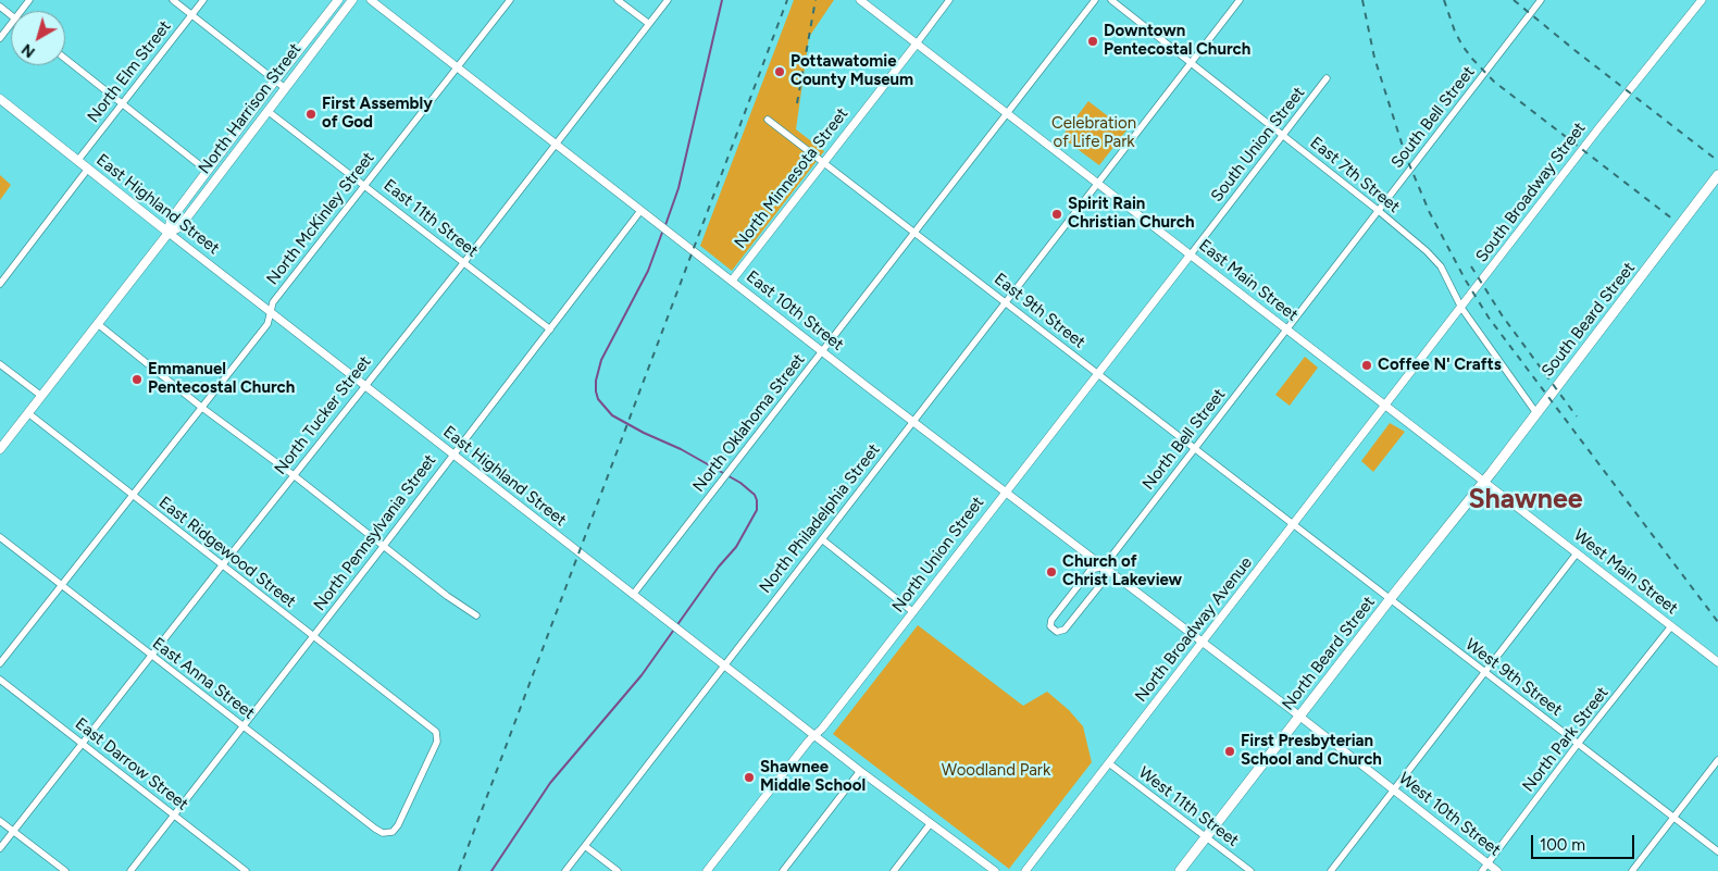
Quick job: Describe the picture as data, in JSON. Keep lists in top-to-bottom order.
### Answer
{
  "streets": {
    "main road": [
      "North Harrison Street",
      "East Highland Street",
      "South Beard Street",
      "North Beard Street"
    ],
    "street": [
      "North Elm Street",
      "South Bell Street",
      "South Union Street",
      "East 7th Street",
      "North Minnesota Street",
      "South Broadway Street",
      "North McKinley Street",
      "East 11th Street",
      "East Main Street",
      "East 10th Street",
      "East 9th Street",
      "North Tucker Street",
      "North Oklahoma Street",
      "North Bell Street",
      "North Philadelphia Street",
      "North Pennsylvania Street",
      "East Ridgewood Street",
      "North Union Street",
      "West Main Street",
      "North Broadway Avenue",
      "West 9th Street",
      "East Anna Street",
      "North Park Street",
      "East Darrow Street",
      "West 11th Street",
      "West 10th Street"
    ]
  },
  "crossings": [
    ["North Elm Street", "East Highland Street"],
    ["North Harrison Street", "East Highland Street"],
    ["North Harrison Street", "East 11th Street"],
    ["North Harrison Street", "East Ridgewood Street"],
    ["South Bell Street", "East 7th Street"],
    ["South Bell Street", "East Main Street"],
    ["South Bell Street", "North Bell Street"],
    ["South Union Street", "East 7th Street"],
    ["South Union Street", "East Main Street"],
    ["South Union Street", "North Union Street"],
    ["East 7th Street", "South Broadway Street"],
    ["East 7th Street", "South Beard Street"],
    ["East 7th Street", "North Philadelphia Street"],
    ["North Minnesota Street", "East Main Street"],
    ["North Minnesota Street", "East 10th Street"],
    ["North Minnesota Street", "East 9th Street"],
    ["South Broadway Street", "East Main Street"],
    ["South Broadway Street", "West Main Street"],
    ["South Broadway Street", "North Broadway Avenue"],
    ["East Highland Street", "North McKinley Street"],
    ["East Highland Street", "North Tucker Street"],
    ["East Highland Street", "North Oklahoma Street"],
    ["East Highland Street", "North Philadelphia Street"],
    ["East Highland Street", "North Pennsylvania Street"],
    ["East Highland Street", "North Union Street"],
    ["North McKinley Street", "East 11th Street"],
    ["North McKinley Street", "East 10th Street"],
    ["North McKinley Street", "East Ridgewood Street"],
    ["North McKinley Street", "East Anna Street"],
    ["East 11th Street", "North Tucker Street"],
    ["East 11th Street", "North Pennsylvania Street"],
    ["East Main Street", "North Oklahoma Street"],
    ["East Main Street", "North Bell Street"],
    ["East Main Street", "North Philadelphia Street"],
    ["East Main Street", "North Union Street"],
    ["East Main Street", "West Main Street"],
    ["East Main Street", "North Broadway Avenue"],
    ["East 10th Street", "North Tucker Street"],
    ["East 10th Street", "North Oklahoma Street"],
    ["East 10th Street", "North Bell Street"],
    ["East 10th Street", "North Philadelphia Street"],
    ["East 10th Street", "North Pennsylvania Street"],
    ["East 10th Street", "North Union Street"],
    ["East 10th Street", "North Broadway Avenue"],
    ["East 10th Street", "West 10th Street"],
    ["East 9th Street", "North Oklahoma Street"],
    ["East 9th Street", "North Bell Street"],
    ["East 9th Street", "North Philadelphia Street"],
    ["East 9th Street", "North Union Street"],
    ["East 9th Street", "North Broadway Avenue"],
    ["East 9th Street", "West 9th Street"],
    ["South Beard Street", "West Main Street"],
    ["South Beard Street", "North Beard Street"],
    ["North Tucker Street", "East Ridgewood Street"],
    ["North Tucker Street", "East Anna Street"],
    ["North Tucker Street", "East Darrow Street"],
    ["North Pennsylvania Street", "East Ridgewood Street"],
    ["North Pennsylvania Street", "East Anna Street"],
    ["North Pennsylvania Street", "East Darrow Street"],
    ["East Ridgewood Street", "East Anna Street"],
    ["West Main Street", "North Broadway Avenue"],
    ["West Main Street", "North Beard Street"],
    ["West Main Street", "North Park Street"],
    ["North Broadway Avenue", "West 9th Street"],
    ["North Broadway Avenue", "West 11th Street"],
    ["North Broadway Avenue", "West 10th Street"],
    ["North Beard Street", "West 9th Street"],
    ["North Beard Street", "West 11th Street"],
    ["North Beard Street", "West 10th Street"],
    ["West 9th Street", "North Park Street"],
    ["North Park Street", "West 10th Street"]
  ],
  "districts": ["Shawnee"],
  "parks": ["Celebration of Life Park", "Woodland Park"],
  "places": [
    "Downtown Pentecostal Church",
    "Pottawatomie County Museum",
    "First Assembly of God",
    "Spirit Rain Christian Church",
    "Coffee N' Crafts",
    "Emmanuel Pentecostal Church",
    "Church of Christ Lakeview",
    "First Presbyterian School and Church",
    "Shawnee Middle School"
  ],
  "scale_bar": "100 m",
  "north": "bottom left"
}
